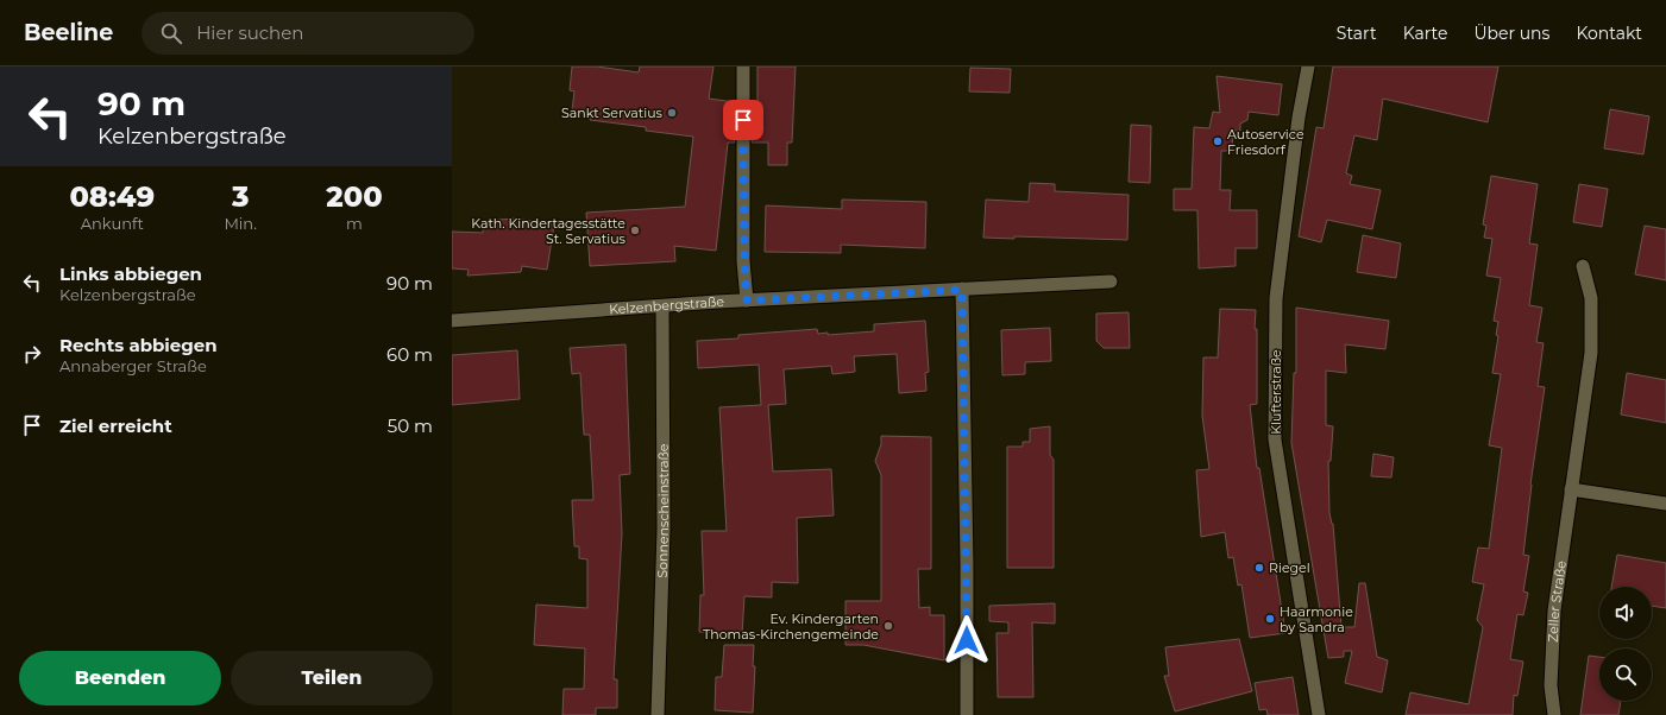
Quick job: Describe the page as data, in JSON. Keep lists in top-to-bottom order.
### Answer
{
  "streets": {
    "street": [
      "Kelzenbergstraße",
      "Klufterstraße",
      "Sonnenscheinstraße",
      "Zeller Straße"
    ]
  },
  "crossings": [
    ["Kelzenbergstraße", "Sonnenscheinstraße"]
  ],
  "places": [
    "Sankt Servatius",
    "Autoservice Friesdorf",
    "Kath. Kindertagesstätte St. Servatius",
    "Riegel",
    "Haarmonie by Sandra",
    "Ev. Kindergarten Thomas-Kirchengemeinde"
  ],
  "page": {
    "header": "Beeline",
    "search": "Hier suchen",
    "nav": [
      "Start",
      "Karte",
      "Über uns",
      "Kontakt"
    ],
    "turn": ["90 m", "Kelzenbergstraße"],
    "eta": [
      "08:49",
      "Ankunft",
      "3",
      "Min.",
      "200",
      "m"
    ],
    "list": [
      {
        "name": "Links abbiegen",
        "note": "Kelzenbergstraße",
        "value": "90 m"
      },
      {
        "name": "Rechts abbiegen",
        "note": "Annaberger Straße",
        "value": "60 m"
      },
      {
        "name": "Ziel erreicht",
        "value": "50 m"
      }
    ],
    "buttons": ["Beenden", "Teilen"]
  }
}
